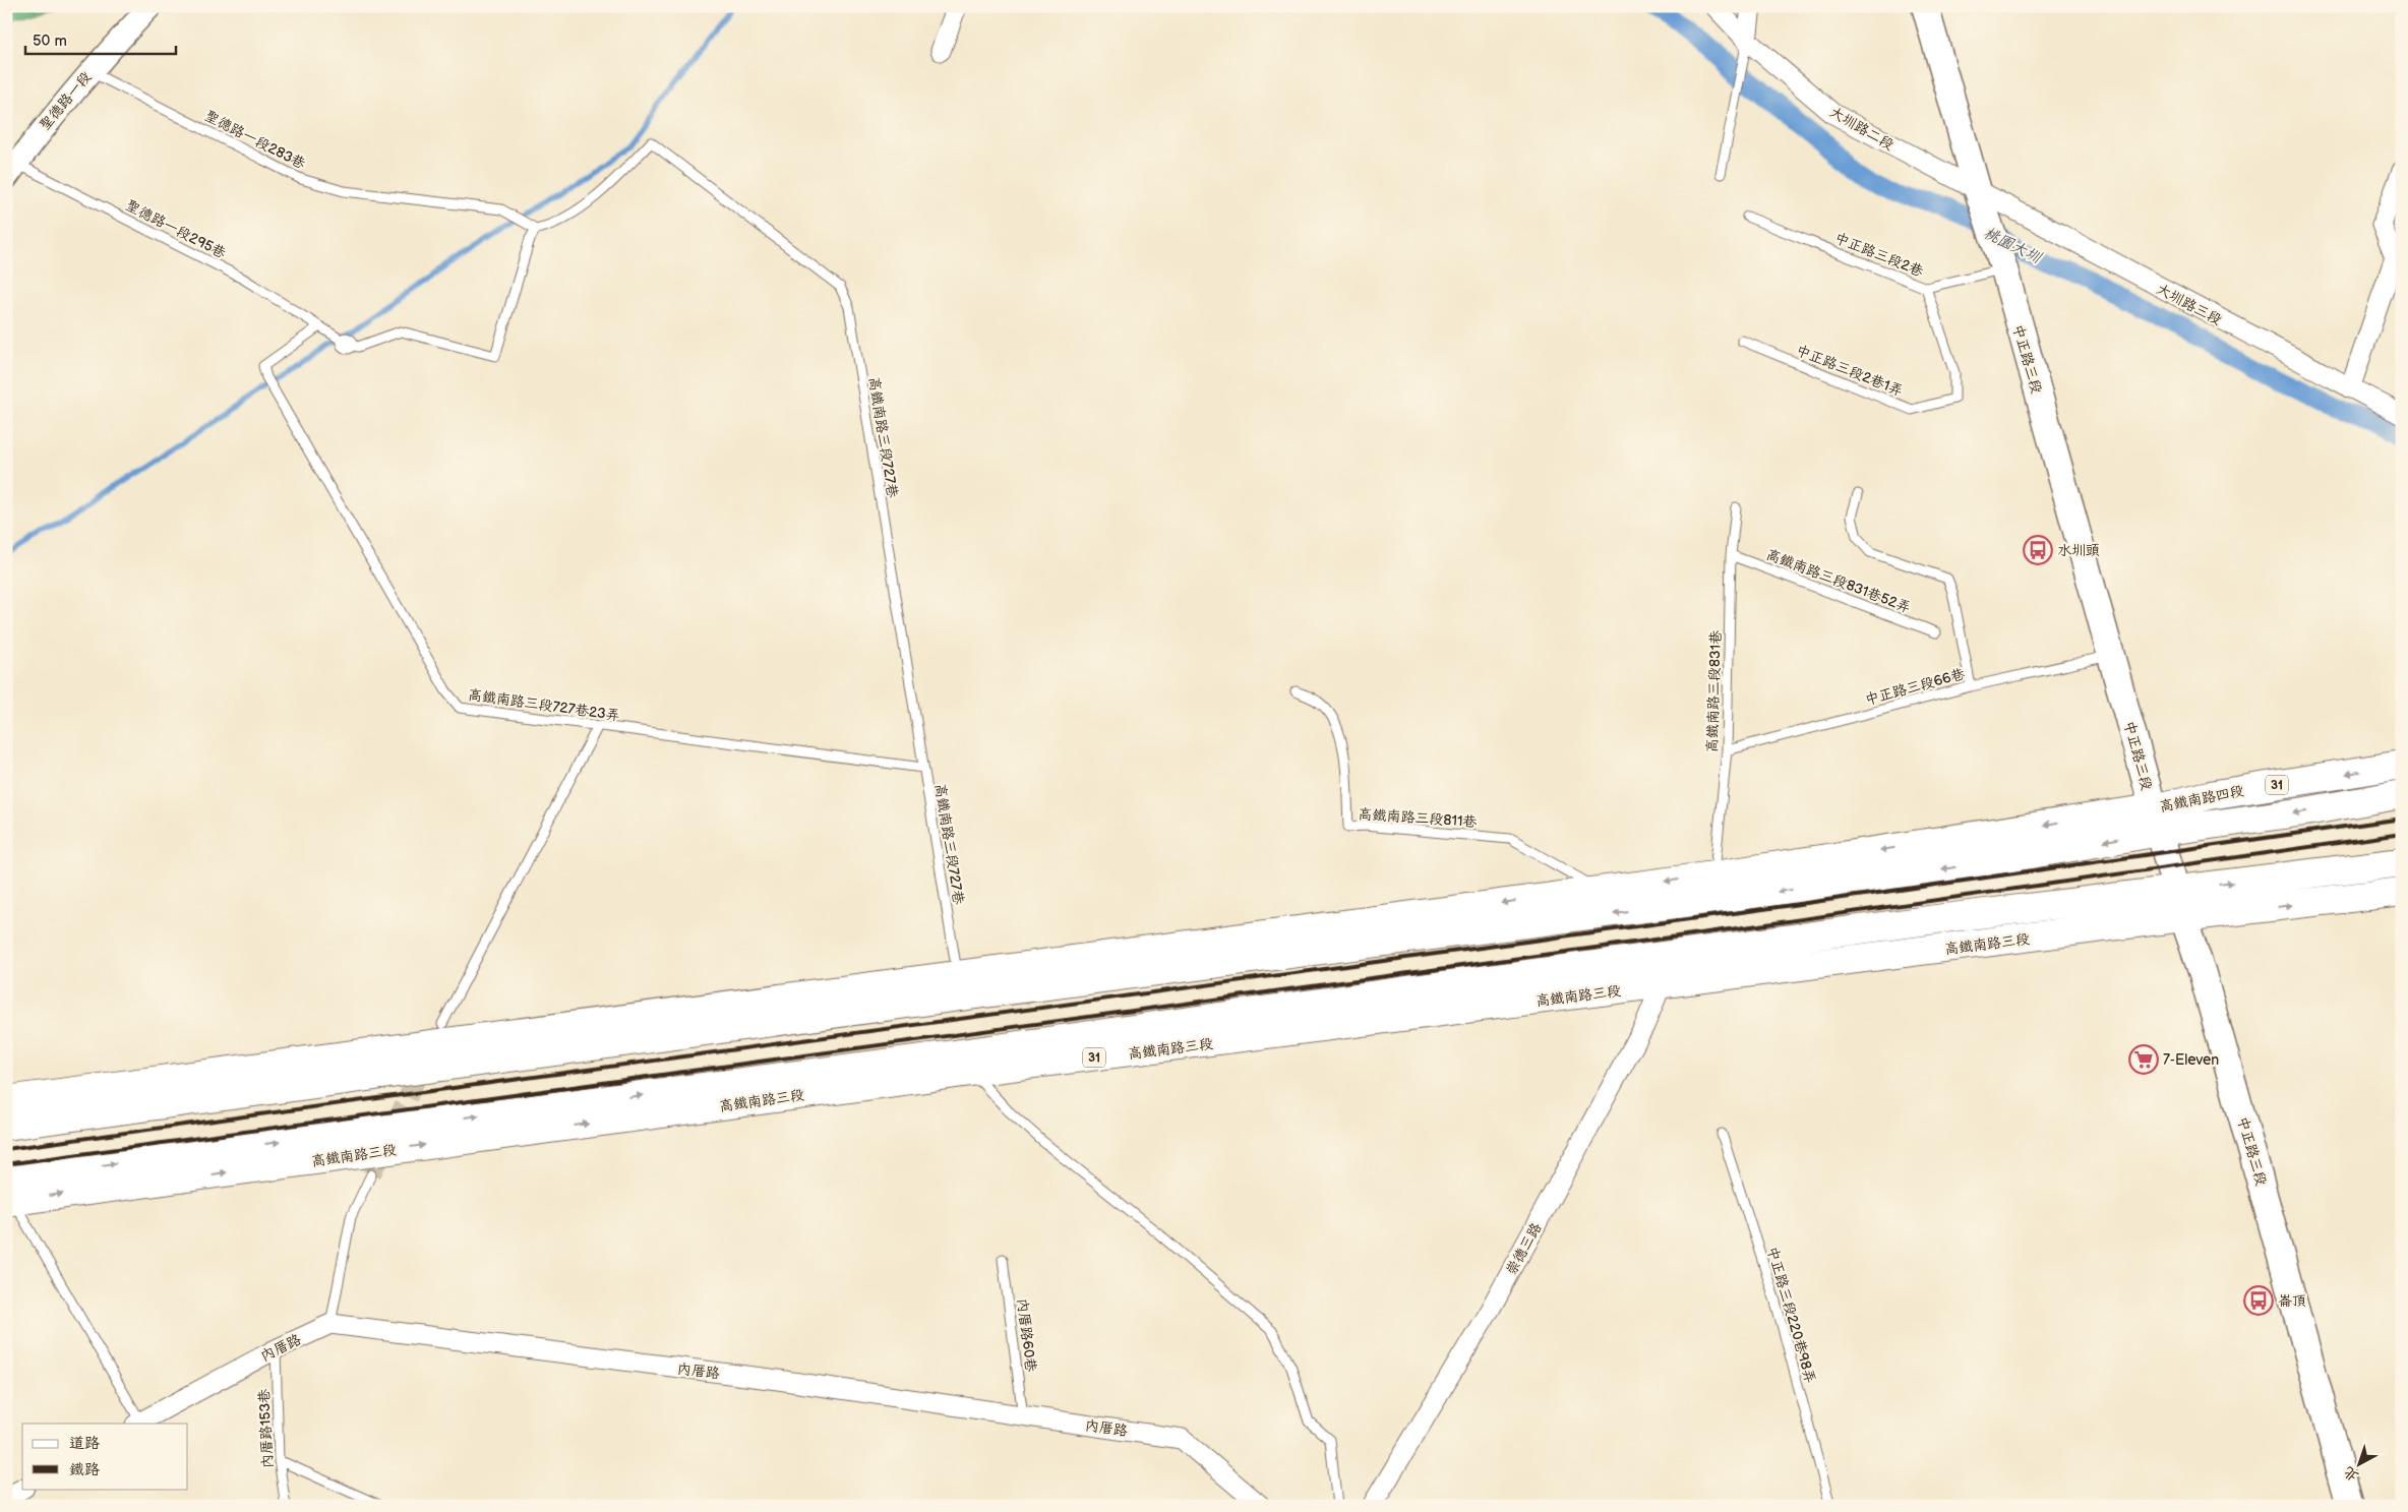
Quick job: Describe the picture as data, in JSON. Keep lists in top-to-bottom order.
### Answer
{
  "streets": {
    "main road": [
      "中正路三段",
      "31",
      "高鐵南路四段",
      "高鐵南路三段"
    ],
    "street": [
      "聖德路一段",
      "大圳路二段",
      "大圳路三段",
      "崇德三路",
      "內厝路"
    ],
    "lane": [
      "聖德路一段283巷",
      "聖德路一段295巷",
      "中正路三段2巷",
      "中正路三段2巷1弄",
      "高鐵南路三段727巷",
      "高鐵南路三段831巷52弄",
      "中正路三段66巷",
      "高鐵南路三段831巷",
      "高鐵南路三段727巷23弄",
      "高鐵南路三段811巷",
      "中正路三段220巷98弄",
      "內厝路60巷",
      "內厝路153巷"
    ]
  },
  "crossings": [
    ["聖德路一段", "聖德路一段283巷"],
    ["聖德路一段", "聖德路一段295巷"],
    ["大圳路二段", "大圳路三段"],
    ["大圳路二段", "中正路三段"],
    ["聖德路一段283巷", "聖德路一段295巷"],
    ["聖德路一段283巷", "高鐵南路三段727巷"],
    ["聖德路一段295巷", "高鐵南路三段727巷"],
    ["聖德路一段295巷", "高鐵南路三段727巷23弄"],
    ["中正路三段2巷", "中正路三段"],
    ["中正路三段2巷", "中正路三段2巷1弄"],
    ["大圳路三段", "中正路三段"],
    ["中正路三段", "中正路三段66巷"],
    ["中正路三段", "31"],
    ["中正路三段", "高鐵南路四段"],
    ["中正路三段", "高鐵南路三段"],
    ["高鐵南路三段727巷", "高鐵南路三段727巷23弄"],
    ["高鐵南路三段727巷", "31"],
    ["高鐵南路三段831巷52弄", "高鐵南路三段831巷"],
    ["中正路三段66巷", "高鐵南路三段831巷"],
    ["高鐵南路三段831巷", "31"],
    ["31", "高鐵南路四段"],
    ["31", "高鐵南路三段811巷"],
    ["31", "高鐵南路三段"],
    ["高鐵南路三段", "崇德三路"],
    ["內厝路60巷", "內厝路"],
    ["內厝路", "內厝路153巷"]
  ],
  "water": ["桃園大圳"],
  "places": {
    "bus stop": ["水圳頭", "崙頂"],
    "supermarket": ["7-Eleven"]
  },
  "legend": ["道路", "鐵路"],
  "scale_bar": "50 m",
  "north": "bottom left"
}
